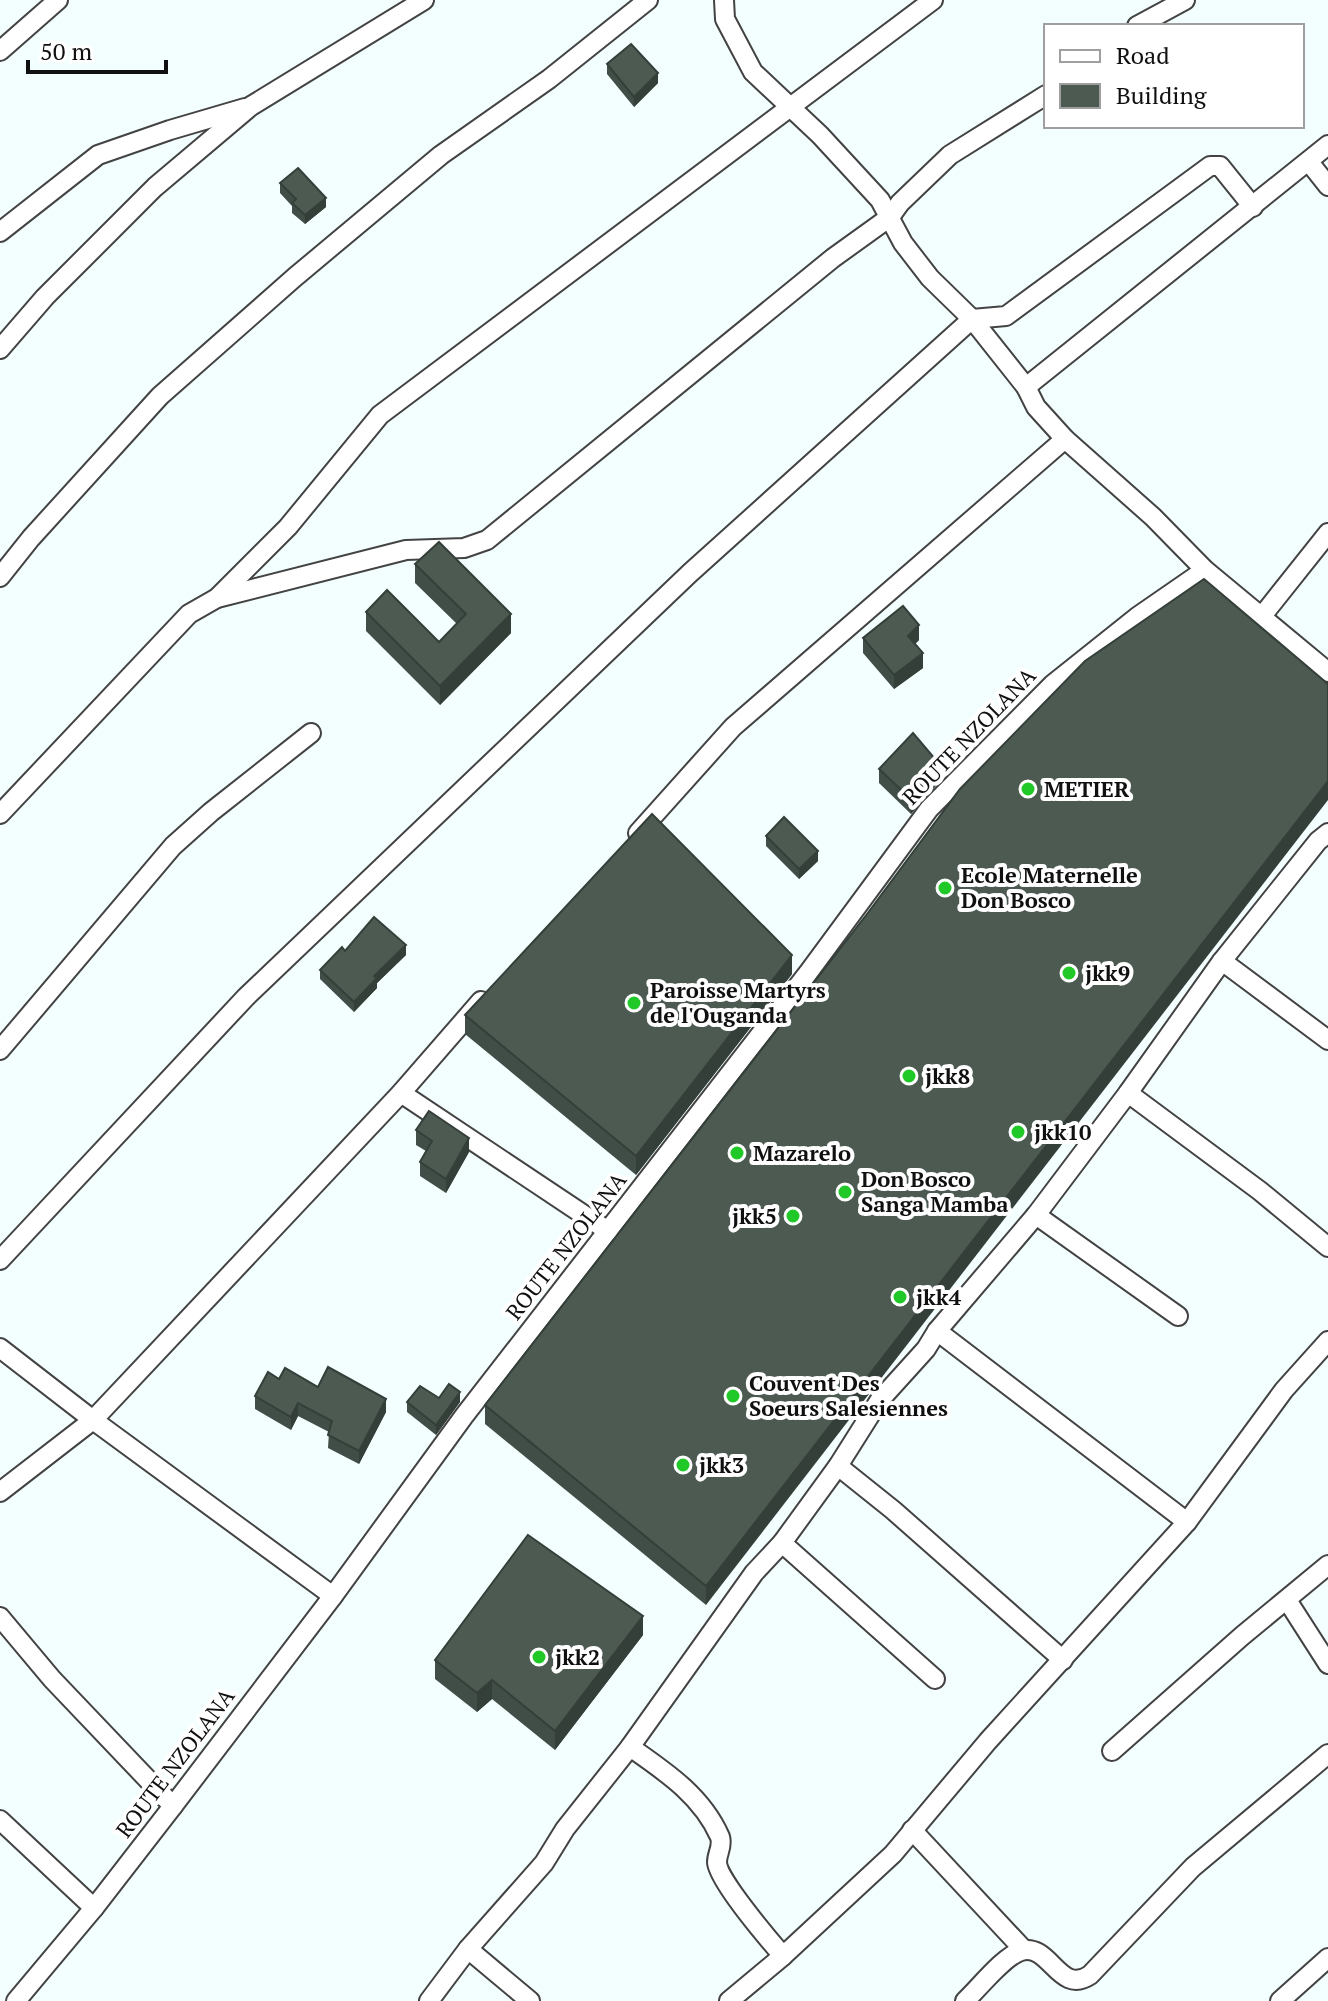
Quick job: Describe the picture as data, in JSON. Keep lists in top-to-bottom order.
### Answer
{
  "streets": {
    "street": ["ROUTE NZOLANA"]
  },
  "places": [
    "METIER",
    "Ecole Maternelle Don Bosco",
    "jkk9",
    "Paroisse Martyrs de l'Ouganda",
    "jkk8",
    "jkk10",
    "Mazarelo",
    "Don Bosco Sanga Mamba",
    "jkk5",
    "jkk4",
    "Couvent Des Soeurs Salesiennes",
    "jkk3",
    "jkk2"
  ],
  "legend": ["Road", "Building"],
  "scale_bar": "50 m"
}
